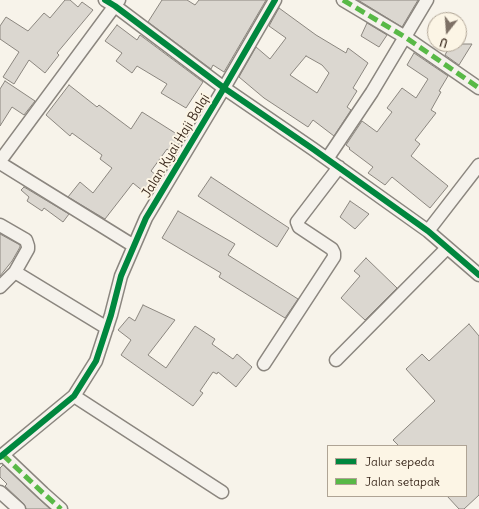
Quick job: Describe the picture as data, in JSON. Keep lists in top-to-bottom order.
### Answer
{
  "streets": {
    "street": ["Jalan Kyai Haji Balqi"]
  },
  "legend": ["Jalur sepeda", "Jalan setapak"],
  "north": "bottom"
}
